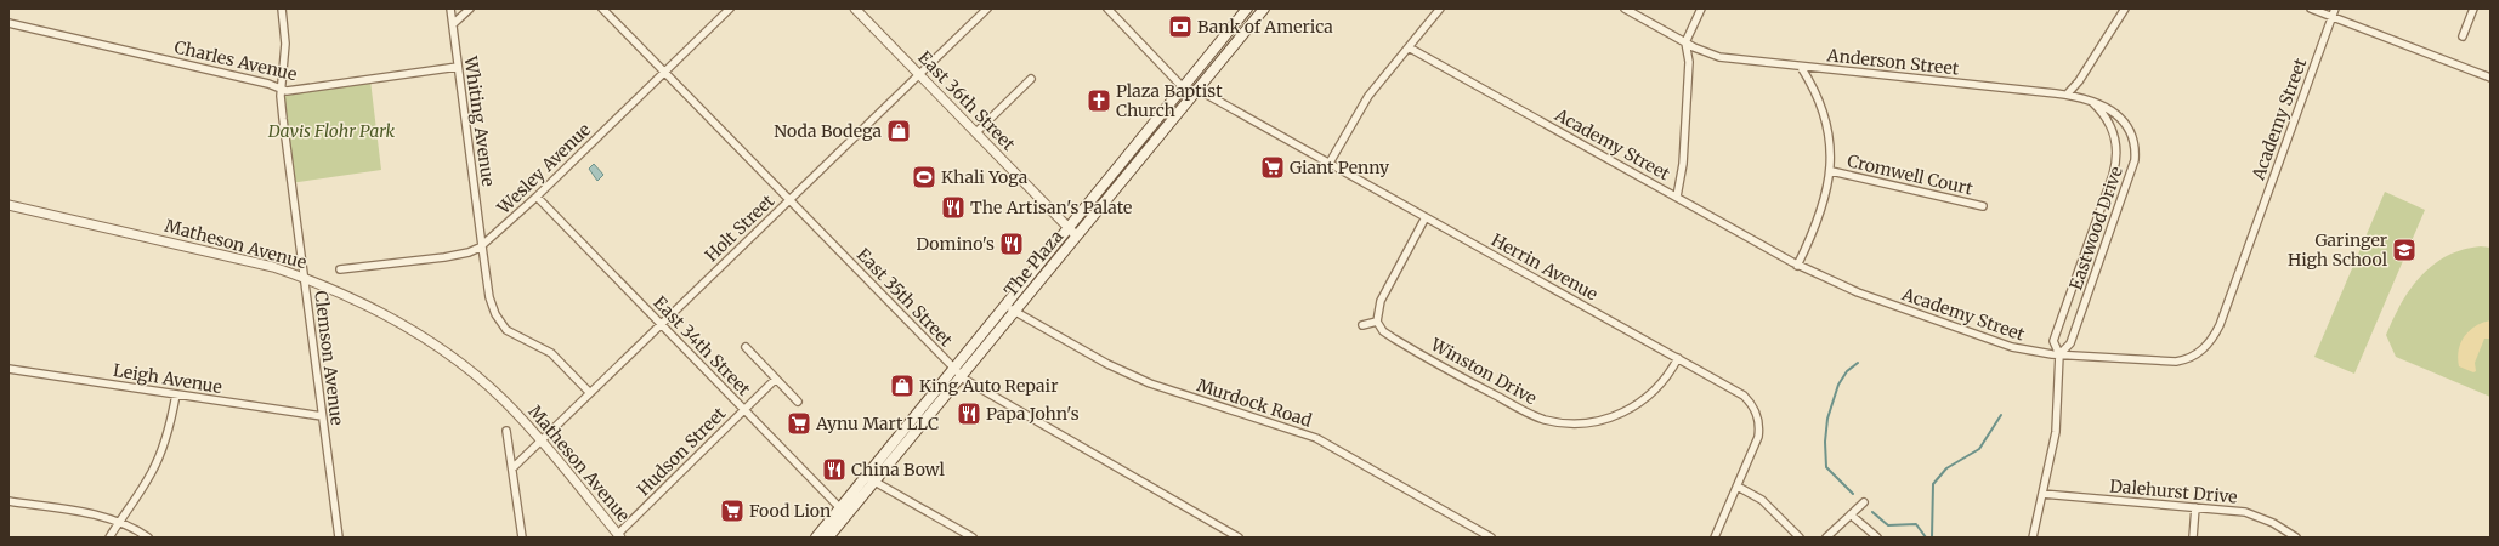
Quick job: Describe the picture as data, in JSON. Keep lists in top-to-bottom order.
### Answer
{
  "streets": {
    "main road": ["The Plaza"],
    "street": [
      "Charles Avenue",
      "Anderson Street",
      "East 36th Street",
      "Academy Street",
      "Whiting Avenue",
      "Wesley Avenue",
      "Cromwell Court",
      "Holt Street",
      "Eastwood Drive",
      "Matheson Avenue",
      "Herrin Avenue",
      "East 35th Street",
      "East 34th Street",
      "Clemson Avenue",
      "Winston Drive",
      "Leigh Avenue",
      "Murdock Road",
      "Hudson Street",
      "Dalehurst Drive"
    ]
  },
  "crossings": [
    ["Charles Avenue", "Whiting Avenue"],
    ["Charles Avenue", "Clemson Avenue"],
    ["Anderson Street", "Eastwood Drive"],
    ["East 36th Street", "Holt Street"],
    ["East 36th Street", "The Plaza"],
    ["Academy Street", "Eastwood Drive"],
    ["Whiting Avenue", "Wesley Avenue"],
    ["Whiting Avenue", "Holt Street"],
    ["Wesley Avenue", "East 35th Street"],
    ["Wesley Avenue", "East 34th Street"],
    ["Holt Street", "Matheson Avenue"],
    ["Holt Street", "East 35th Street"],
    ["Holt Street", "East 34th Street"],
    ["Eastwood Drive", "Dalehurst Drive"],
    ["Matheson Avenue", "Clemson Avenue"],
    ["Matheson Avenue", "Hudson Street"],
    ["The Plaza", "Herrin Avenue"],
    ["The Plaza", "East 35th Street"],
    ["The Plaza", "East 34th Street"],
    ["The Plaza", "Murdock Road"],
    ["Herrin Avenue", "Winston Drive"],
    ["East 34th Street", "Hudson Street"],
    ["Clemson Avenue", "Leigh Avenue"]
  ],
  "parks": ["Davis Flohr Park"],
  "places": {
    "bank": ["Bank of America"],
    "church": ["Plaza Baptist Church"],
    "shop": ["Noda Bodega", "King Auto Repair"],
    "supermarket": ["Giant Penny", "Aynu Mart LLC", "Food Lion"],
    "sports": ["Khali Yoga"],
    "restaurant": [
      "The Artisan's Palate",
      "Domino's",
      "Papa John's",
      "China Bowl"
    ],
    "school or university": ["Garinger High School"]
  }
}
